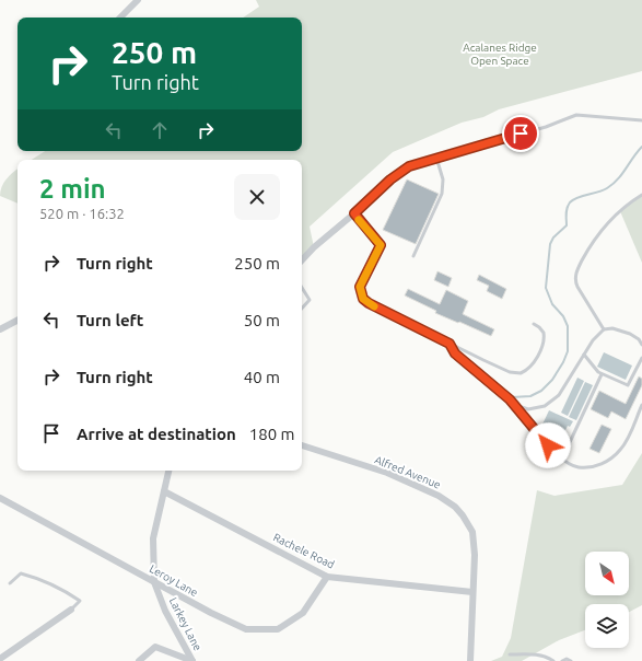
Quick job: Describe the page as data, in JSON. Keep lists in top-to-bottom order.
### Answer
{
  "streets": {
    "street": [
      "Alfred Avenue",
      "Rachele Road",
      "Leroy Lane",
      "Larkey Lane"
    ]
  },
  "crossings": [
    ["Alfred Avenue", "Rachele Road"],
    ["Rachele Road", "Leroy Lane"],
    ["Rachele Road", "Larkey Lane"],
    ["Leroy Lane", "Larkey Lane"]
  ],
  "parks": ["Acalanes Ridge Open Space"],
  "north": "bottom right",
  "page": {
    "turn": ["250 m", "Turn right"],
    "heading": ["2 min", "520 m · 16:32"],
    "list": [
      {
        "name": "Turn right",
        "value": "250 m"
      },
      {
        "name": "Turn left",
        "value": "50 m"
      },
      {
        "name": "Turn right",
        "value": "40 m"
      },
      {
        "name": "Arrive at destination",
        "value": "180 m"
      }
    ]
  }
}
